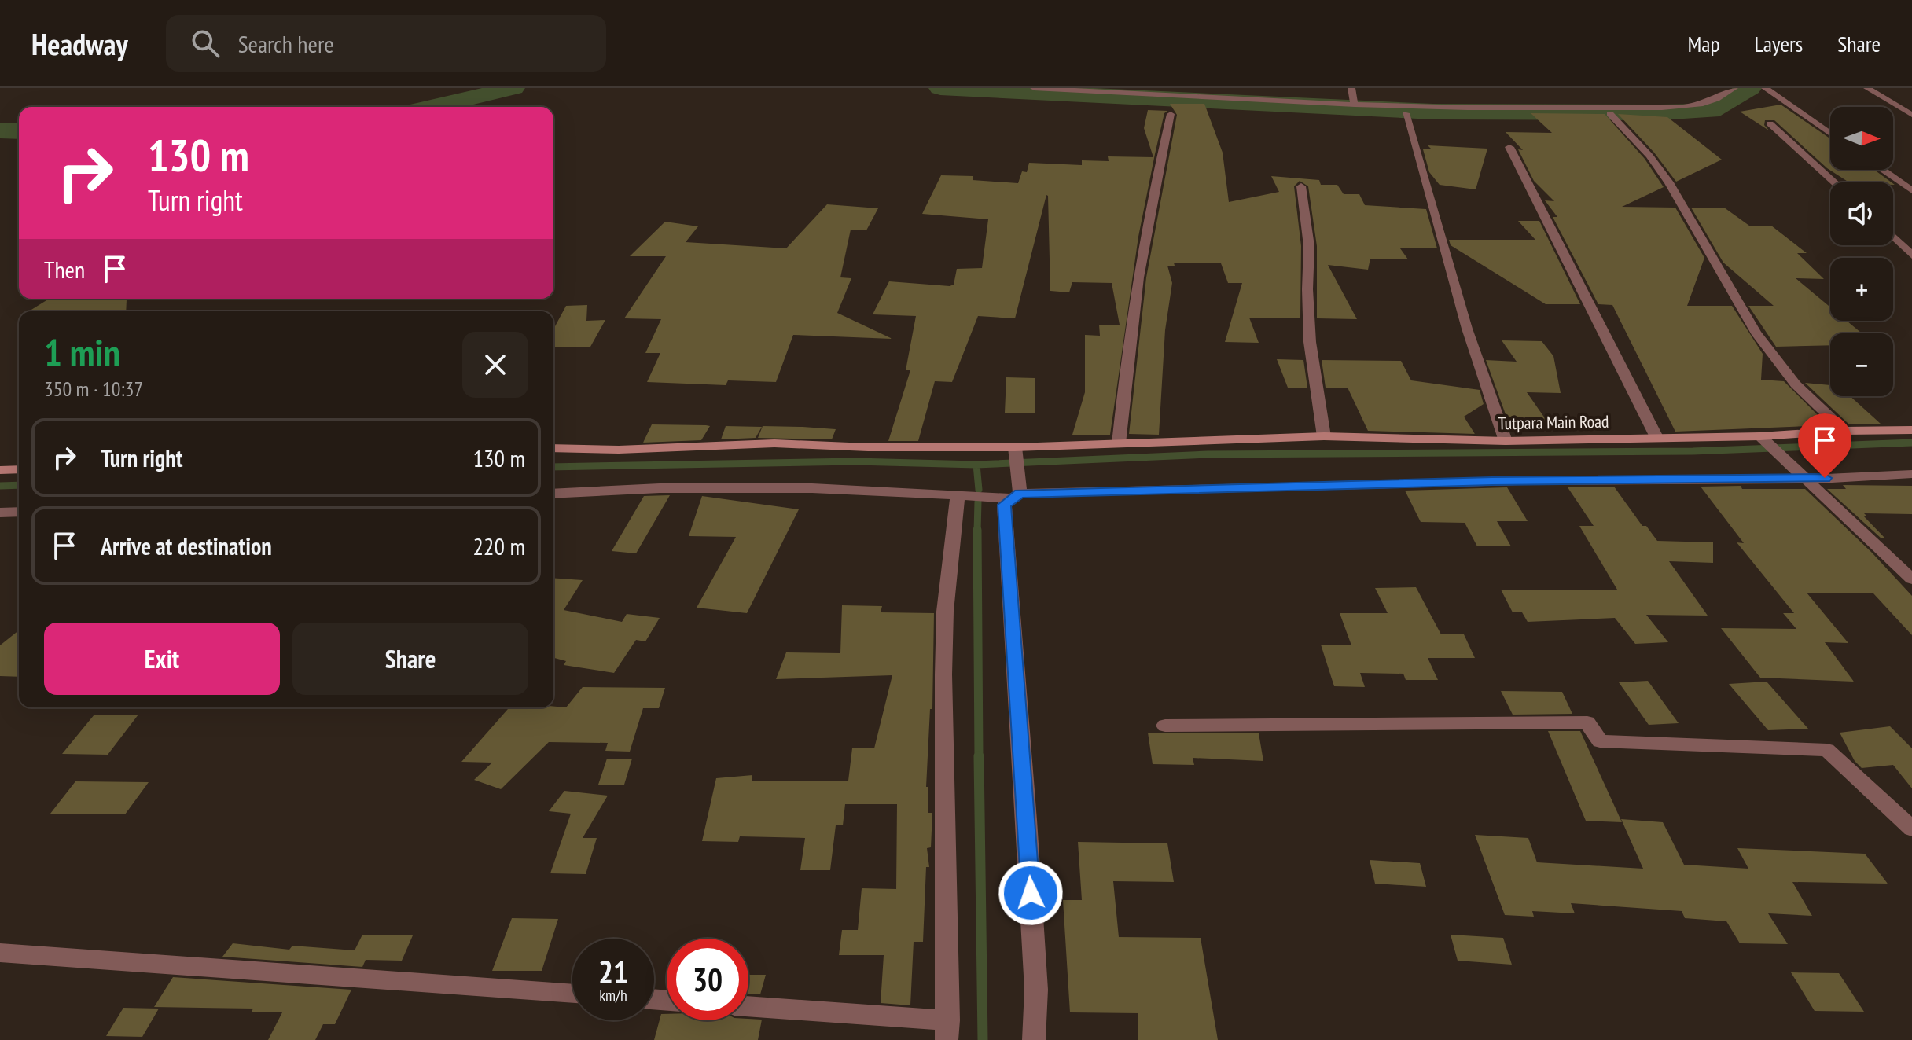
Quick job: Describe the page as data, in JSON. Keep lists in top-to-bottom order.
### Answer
{
  "streets": {
    "street": ["Tutpara Main Road"]
  },
  "north": "right",
  "page": {
    "header": "Headway",
    "search": "Search here",
    "nav": ["Map", "Layers", "Share"],
    "map_buttons": ["+", "−"],
    "turn": ["130 m", "Turn right"],
    "then": "Then",
    "heading": ["1 min", "350 m · 10:37"],
    "list": [
      {
        "name": "Turn right",
        "value": "130 m"
      },
      {
        "name": "Arrive at destination",
        "value": "220 m"
      }
    ],
    "buttons": ["Exit", "Share"],
    "speed": "21 km/h",
    "limit": "30"
  }
}
